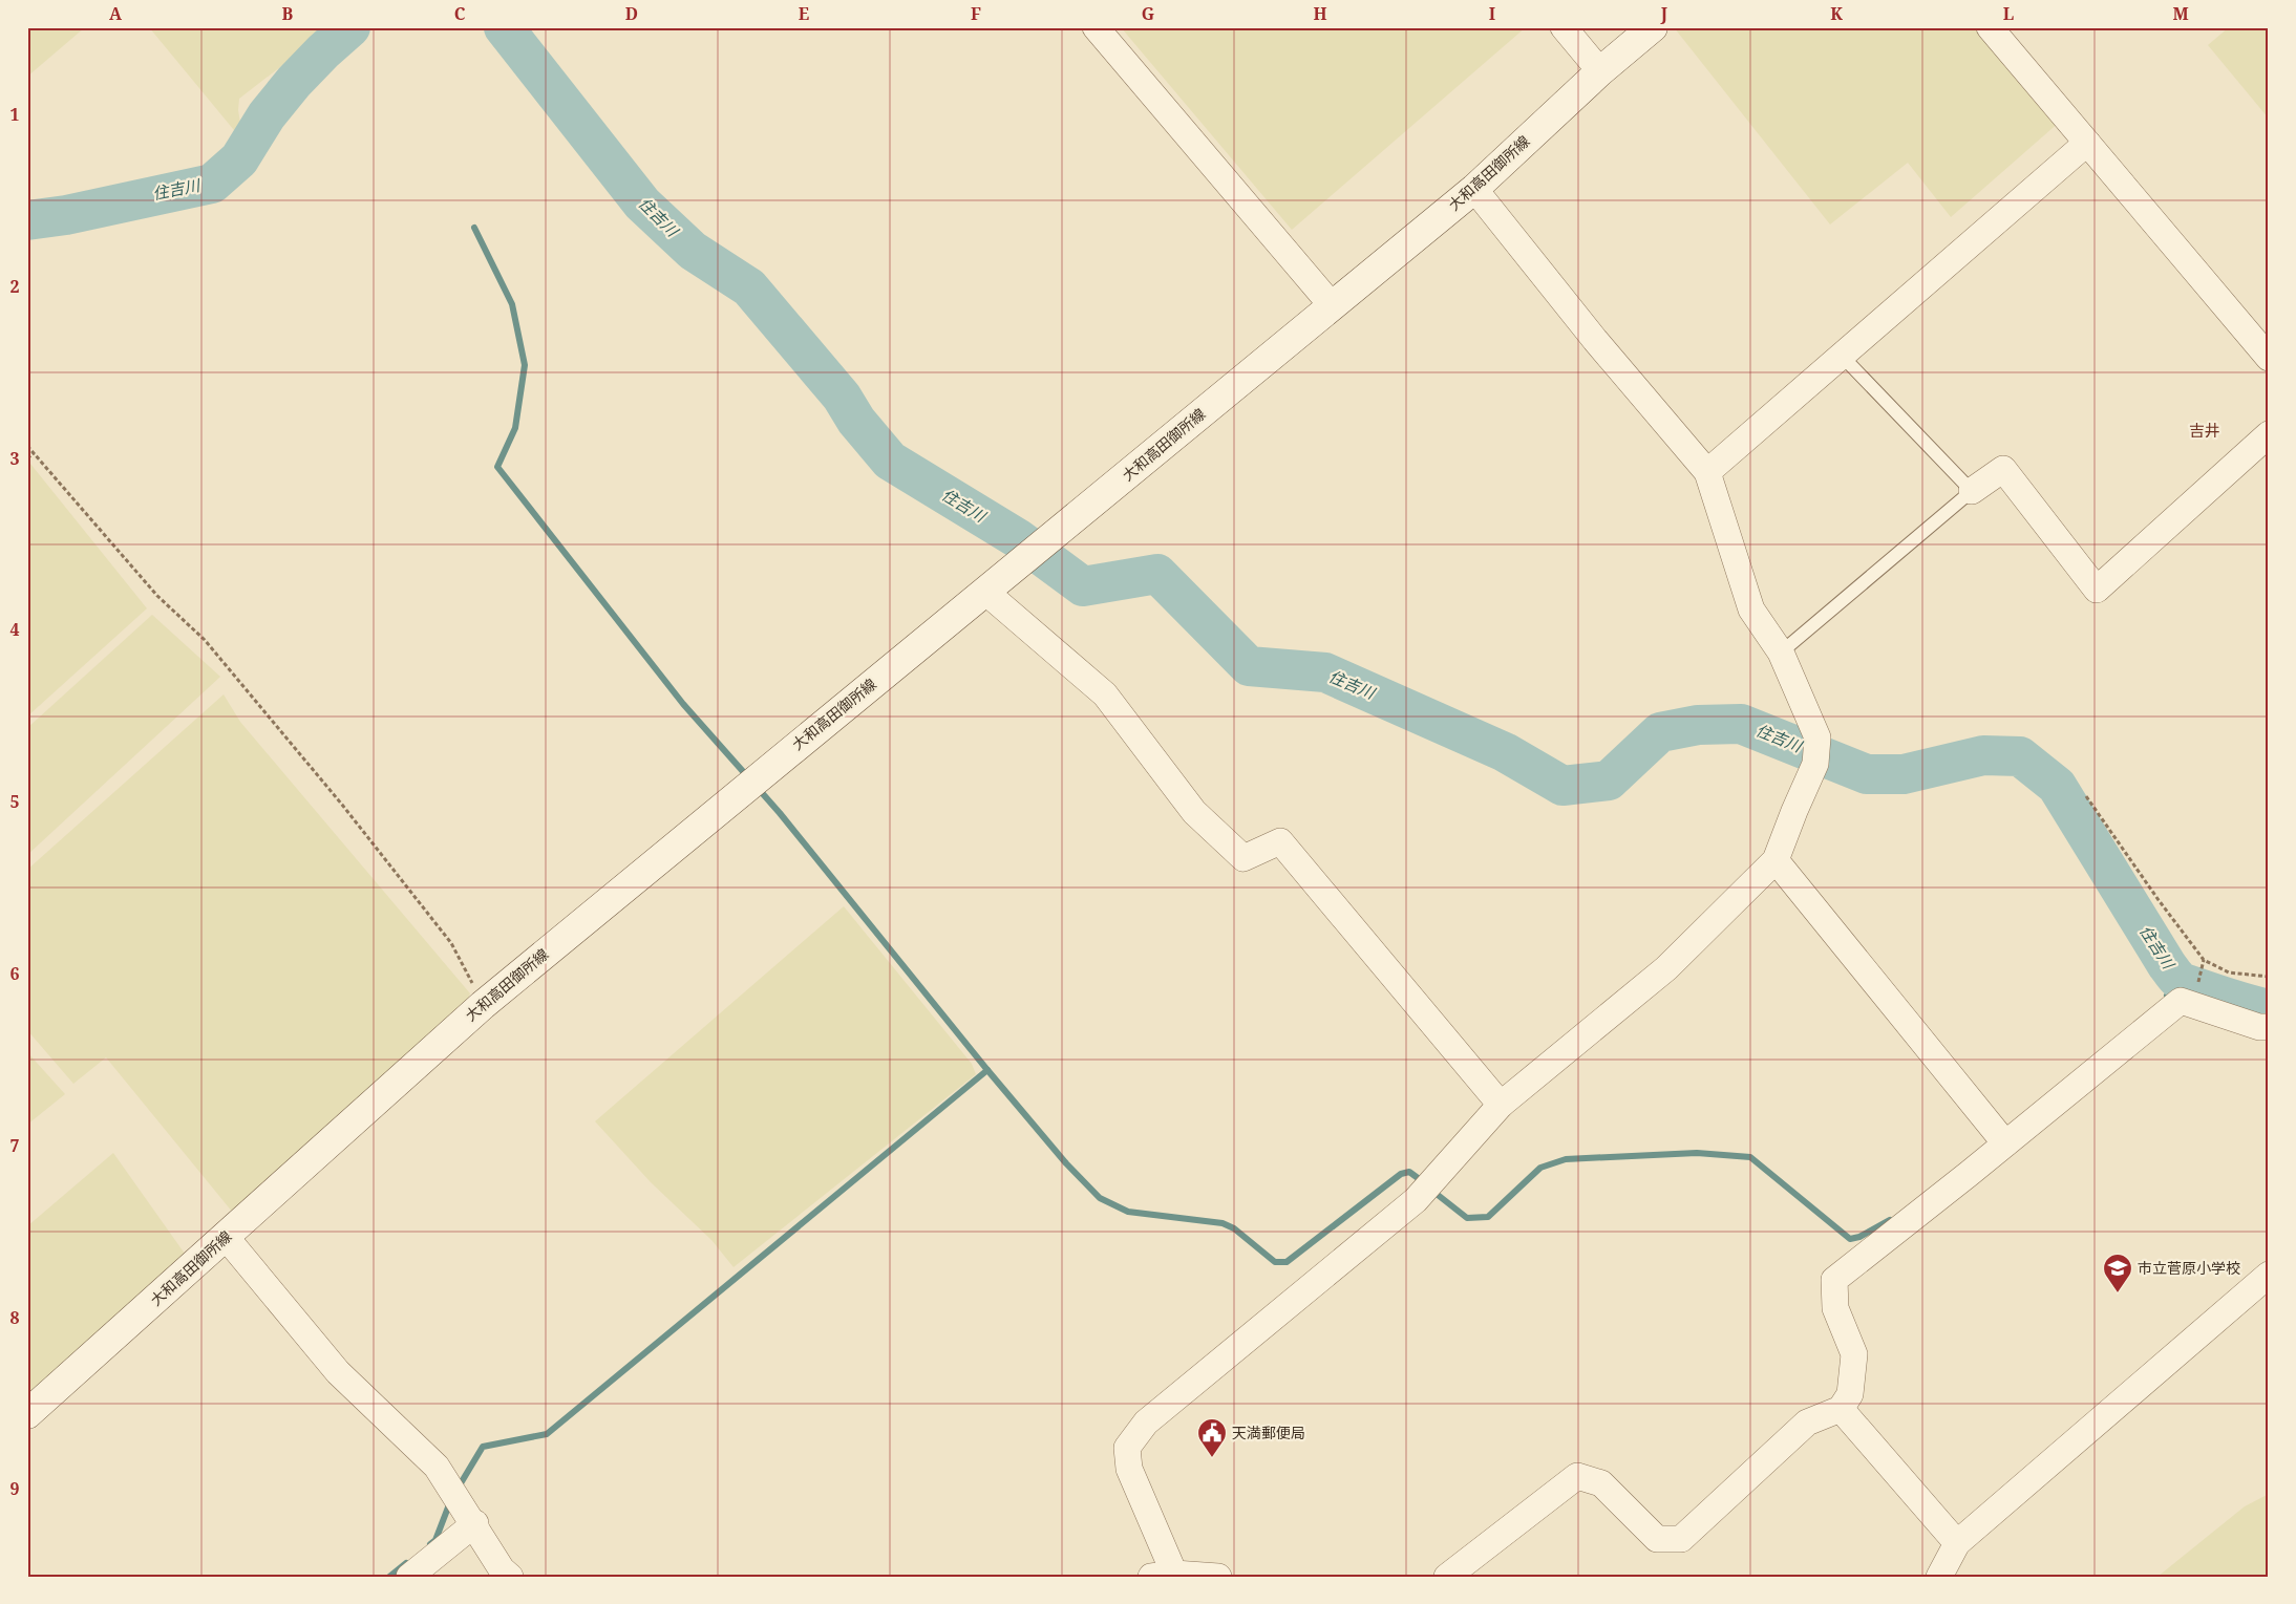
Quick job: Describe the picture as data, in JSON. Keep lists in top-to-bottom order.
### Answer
{
  "streets": {
    "main road": ["大和高田御所線"]
  },
  "districts": ["吉井"],
  "water": ["住吉川"],
  "places": {
    "school or university": ["市立菅原小学校"],
    "public building": ["天満郵便局"]
  },
  "grid": {
    "columns": [
      "A",
      "B",
      "C",
      "D",
      "E",
      "F",
      "G",
      "H",
      "I",
      "J",
      "K",
      "L",
      "M"
    ],
    "rows": [
      "1",
      "2",
      "3",
      "4",
      "5",
      "6",
      "7",
      "8",
      "9"
    ]
  }
}
